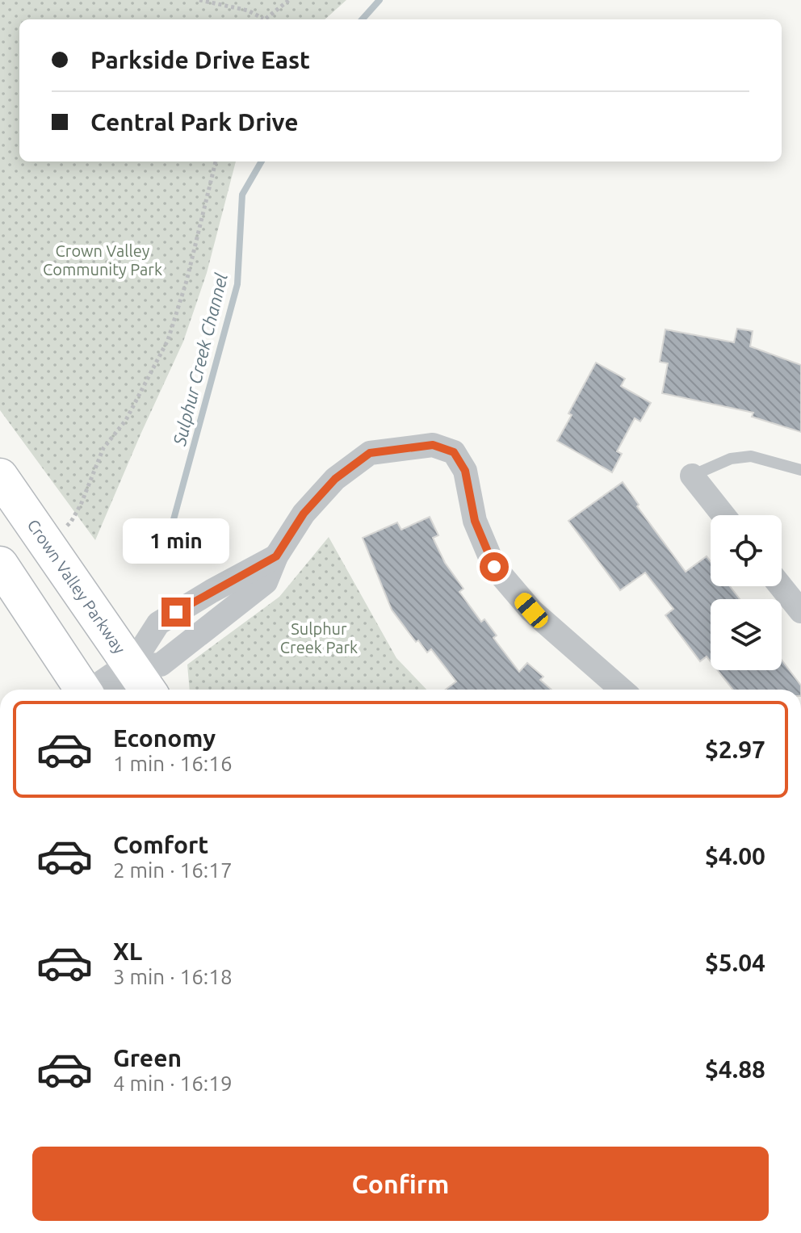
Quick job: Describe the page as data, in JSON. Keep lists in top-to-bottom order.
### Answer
{
  "streets": {
    "main road": ["Crown Valley Parkway"]
  },
  "water": ["Sulphur Creek Channel"],
  "parks": ["Crown Valley Community Park", "Sulphur Creek Park"],
  "page": {
    "banner": ["Parkside Drive East", "Central Park Drive"],
    "bubble": "1 min",
    "list": [
      {
        "name": "Economy",
        "note": "1 min · 16:16",
        "value": "$2.97"
      },
      {
        "name": "Comfort",
        "note": "2 min · 16:17",
        "value": "$4.00"
      },
      {
        "name": "XL",
        "note": "3 min · 16:18",
        "value": "$5.04"
      },
      {
        "name": "Green",
        "note": "4 min · 16:19",
        "value": "$4.88"
      }
    ],
    "buttons": "Confirm"
  }
}
